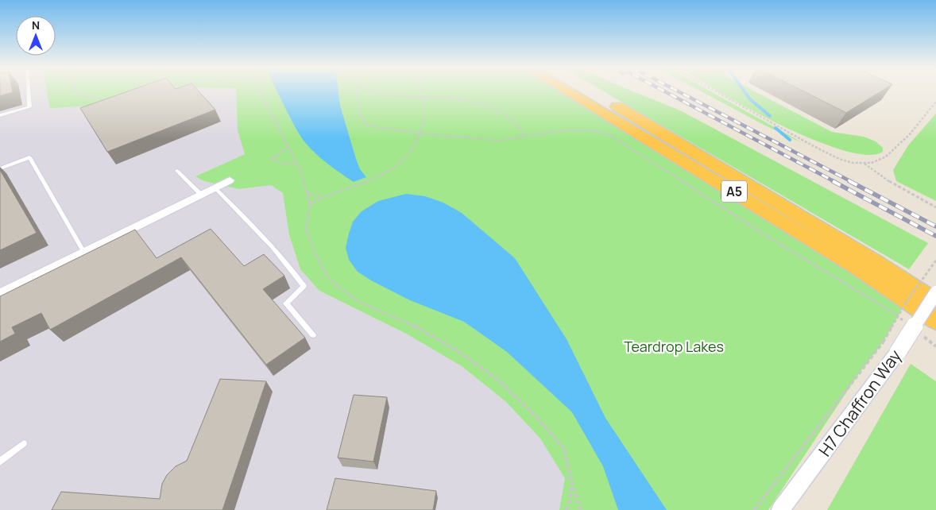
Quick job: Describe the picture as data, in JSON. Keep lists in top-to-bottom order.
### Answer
{
  "streets": {
    "highway": ["A5"],
    "street": ["H7 Chaffron Way"]
  },
  "parks": ["Teardrop Lakes"],
  "north": "top"
}
